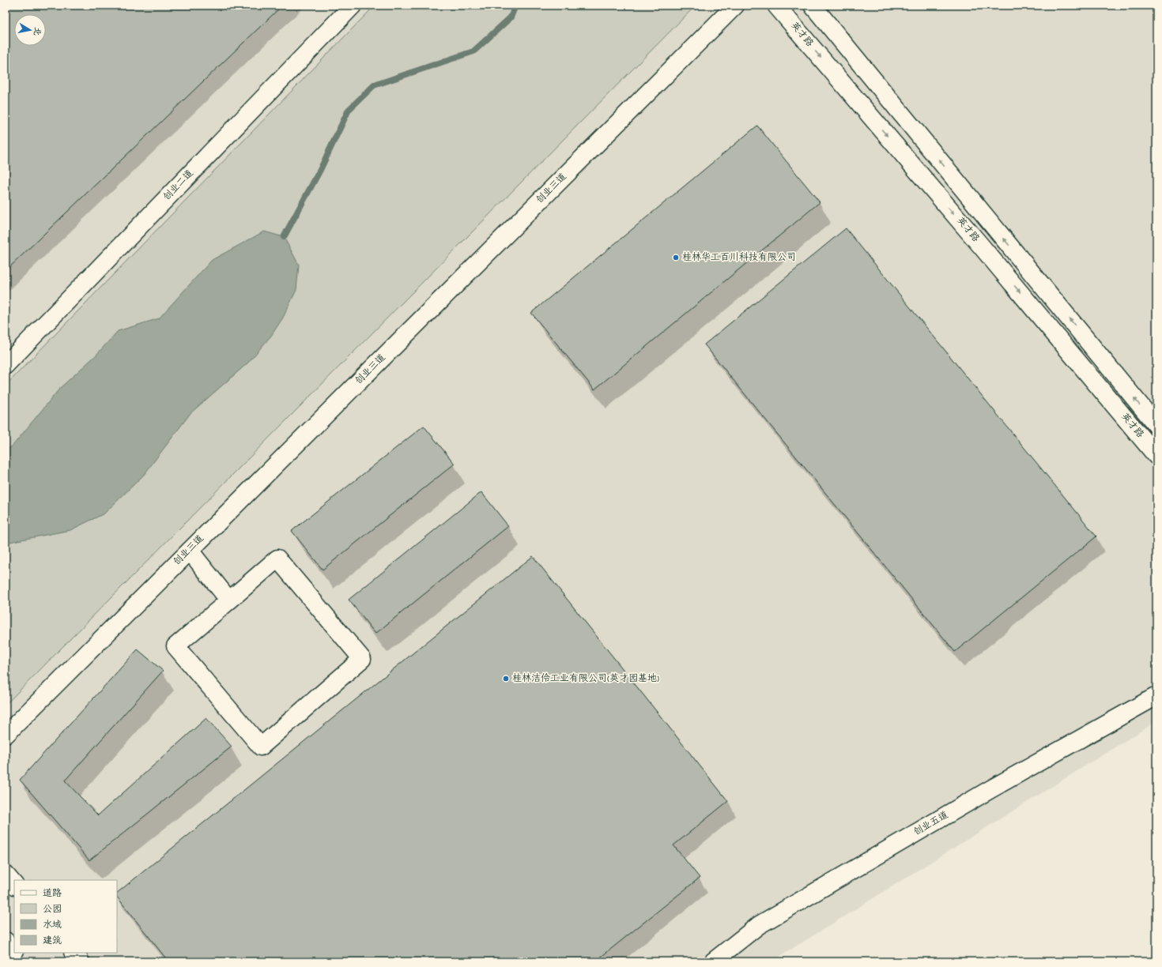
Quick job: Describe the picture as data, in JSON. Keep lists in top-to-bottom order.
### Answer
{
  "streets": {
    "main road": [
      "英才路",
      "创业二道",
      "创业三道",
      "创业五道"
    ]
  },
  "places": ["桂林华工百川科技有限公司", "桂林洁伶工业有限公司(英才园基地)"],
  "legend": [
    "道路",
    "公园",
    "水域",
    "建筑"
  ],
  "north": "right"
}
